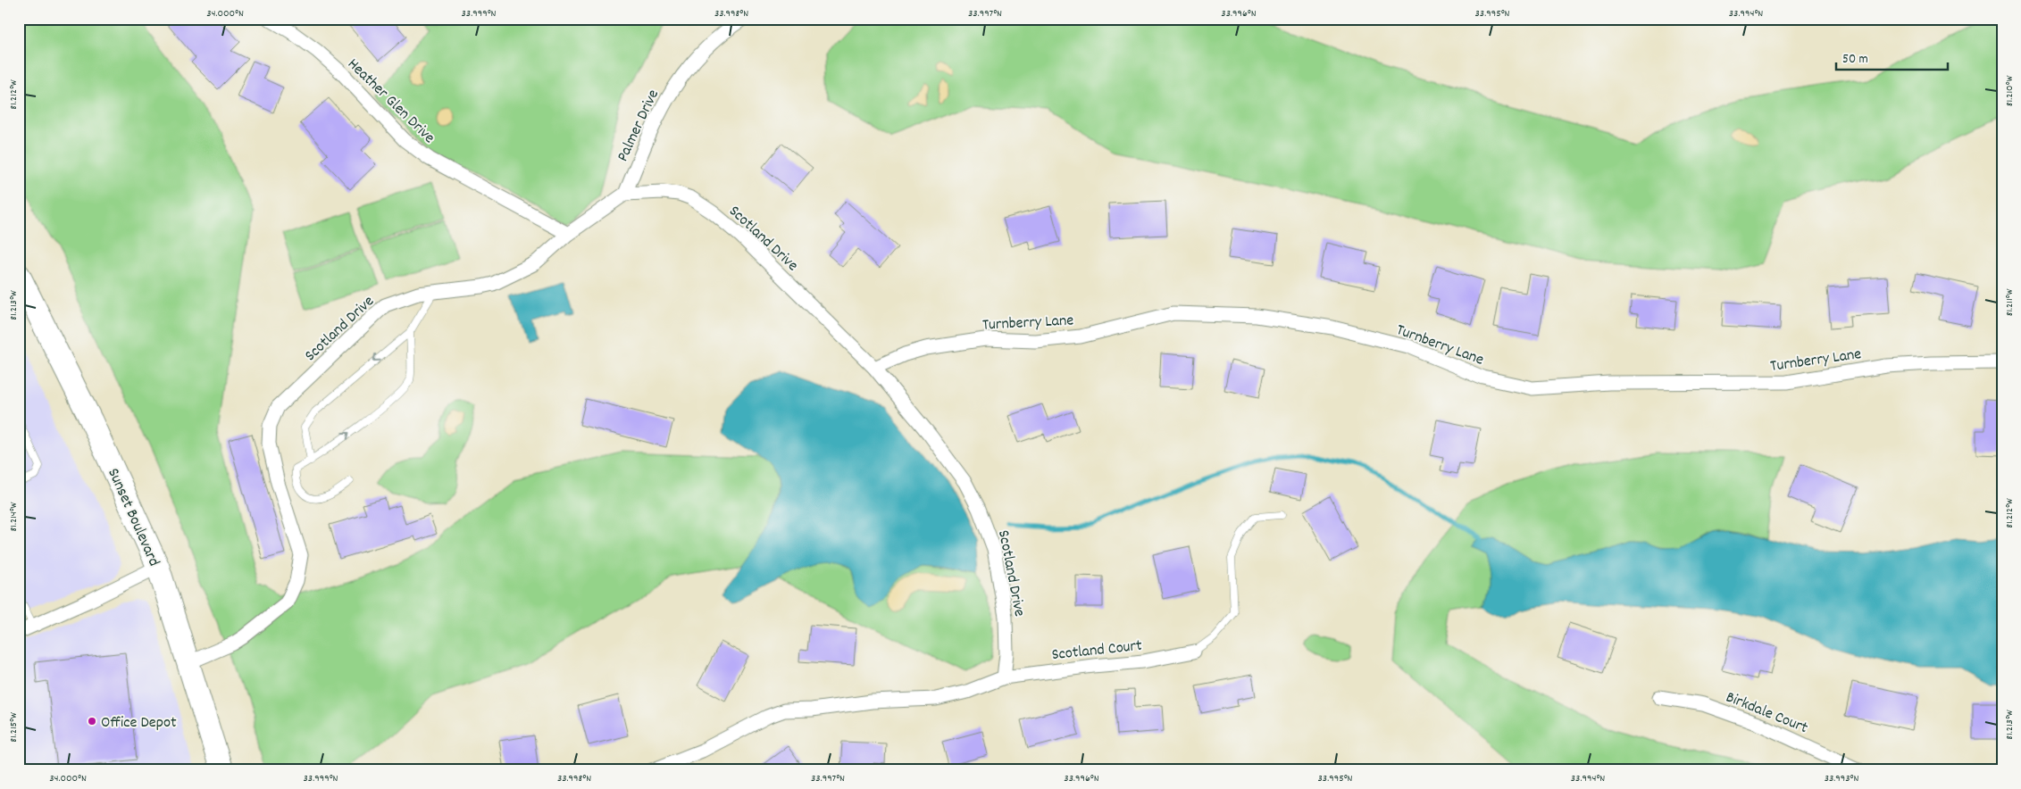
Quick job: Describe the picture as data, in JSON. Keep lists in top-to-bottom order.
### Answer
{
  "streets": {
    "main road": ["Sunset Boulevard"],
    "street": [
      "Heather Glen Drive",
      "Palmer Drive",
      "Scotland Drive",
      "Turnberry Lane",
      "Scotland Court",
      "Birkdale Court"
    ]
  },
  "crossings": [
    ["Heather Glen Drive", "Scotland Drive"],
    ["Palmer Drive", "Scotland Drive"],
    ["Scotland Drive", "Turnberry Lane"],
    ["Scotland Drive", "Sunset Boulevard"],
    ["Scotland Drive", "Scotland Court"]
  ],
  "places": ["Office Depot"],
  "scale_bar": "50 m",
  "coordinates": [
    "34.000°N",
    "33.999°N",
    "33.998°N",
    "33.997°N",
    "33.996°N",
    "33.995°N",
    "33.994°N",
    "81.210°W",
    "81.212°W",
    "81.211°W",
    "81.213°W",
    "81.214°W",
    "81.215°W",
    "33.993°N"
  ]
}
